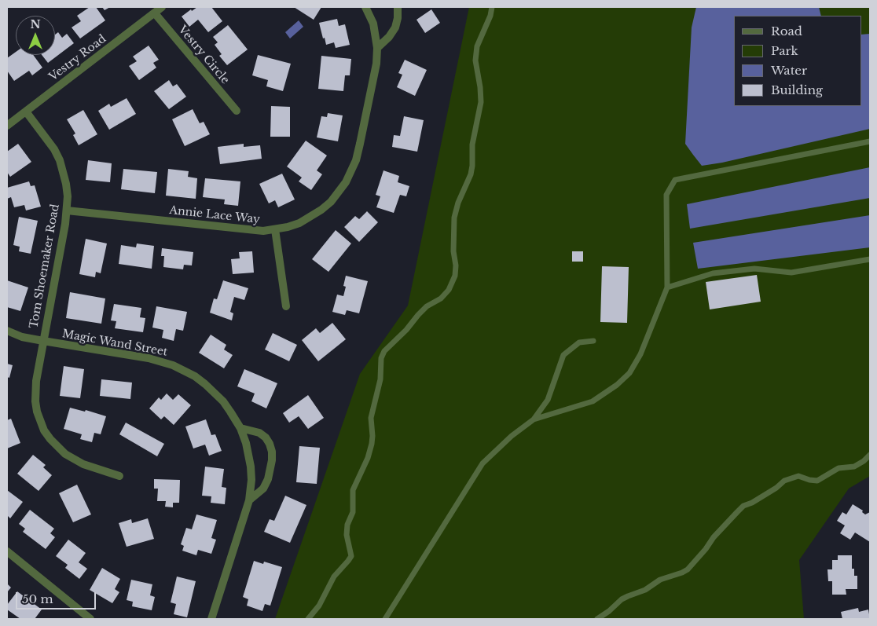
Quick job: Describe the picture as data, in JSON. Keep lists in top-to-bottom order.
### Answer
{
  "streets": {
    "street": [
      "Vestry Circle",
      "Vestry Road",
      "Annie Lace Way",
      "Tom Shoemaker Road",
      "Magic Wand Street"
    ]
  },
  "crossings": [
    ["Vestry Circle", "Vestry Road"],
    ["Vestry Road", "Tom Shoemaker Road"],
    ["Annie Lace Way", "Tom Shoemaker Road"],
    ["Tom Shoemaker Road", "Magic Wand Street"]
  ],
  "legend": [
    "Road",
    "Park",
    "Water",
    "Building"
  ],
  "scale_bar": "50 m",
  "north": "top"
}
